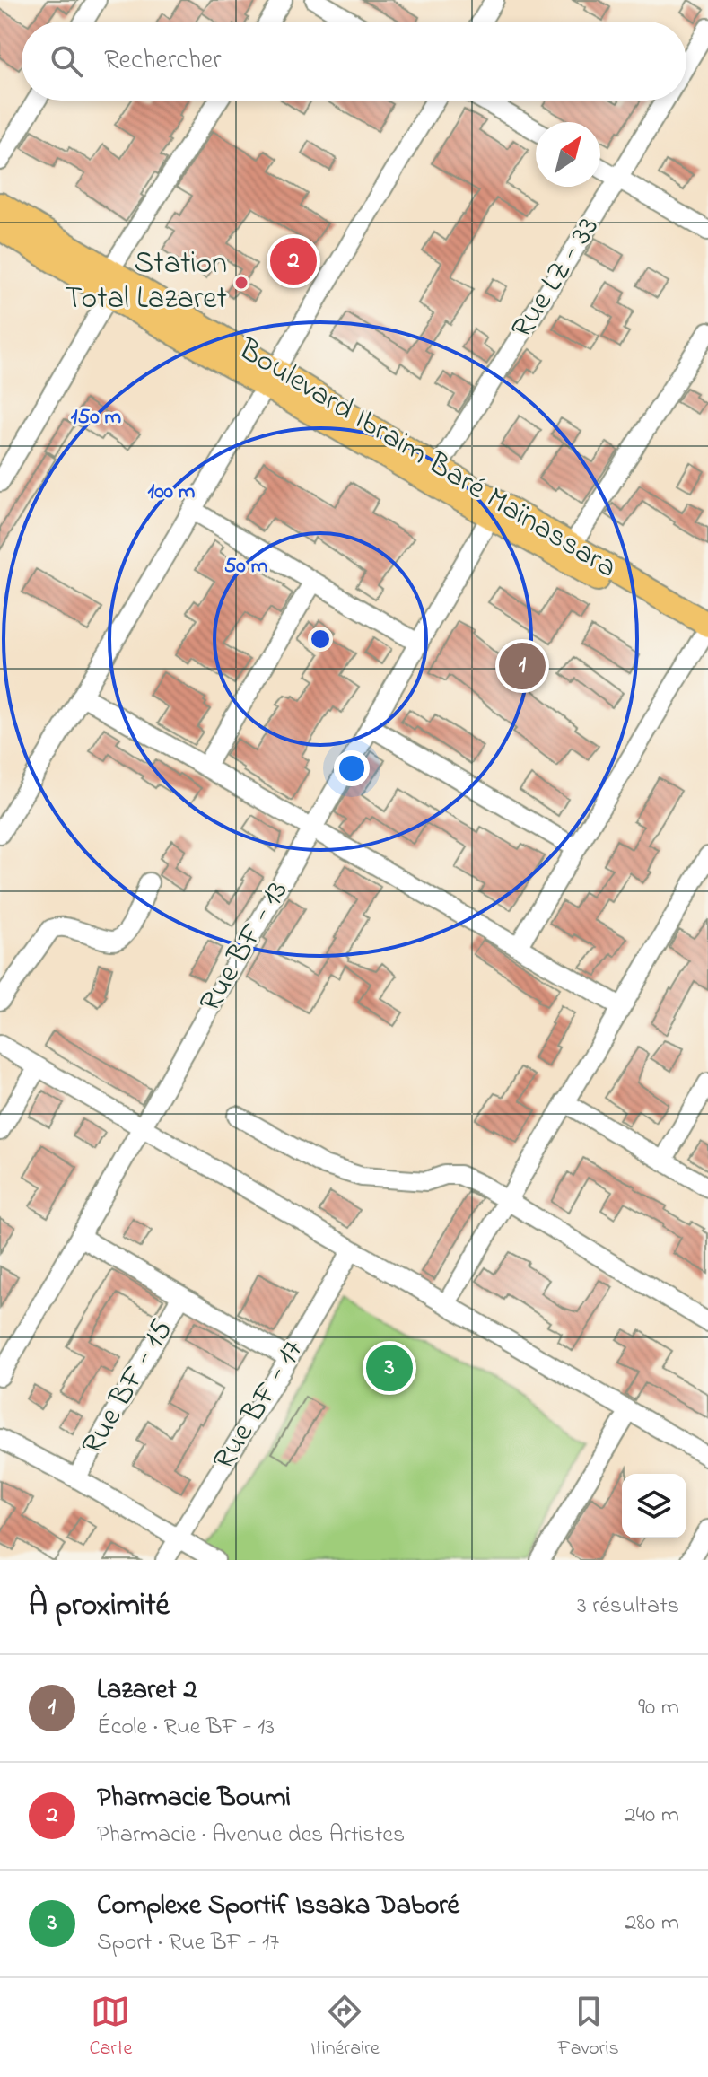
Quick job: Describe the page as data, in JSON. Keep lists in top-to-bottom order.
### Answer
{
  "streets": {
    "main road": ["Boulevard Ibraim Baré Maïnassara"],
    "street": [
      "Rue LZ - 33",
      "Rue BF - 13",
      "Rue BF - 15",
      "Rue BF - 17"
    ]
  },
  "crossings": [
    ["Rue LZ - 33", "Boulevard Ibraim Baré Maïnassara"],
    ["Boulevard Ibraim Baré Maïnassara", "Rue BF - 13"]
  ],
  "places": ["Station Total Lazaret"],
  "north": "top right",
  "page": {
    "search": "Rechercher",
    "pins": ["2", "1", "3"],
    "heading": ["À proximité", "3 résultats"],
    "list": [
      {
        "mark": "1",
        "name": "Lazaret 2",
        "note": "École · Rue BF - 13",
        "value": "90 m"
      },
      {
        "mark": "2",
        "name": "Pharmacie Boumi",
        "note": "Pharmacie · Avenue des Artistes",
        "value": "240 m"
      },
      {
        "mark": "3",
        "name": "Complexe Sportif Issaka Daboré",
        "note": "Sport · Rue BF - 17",
        "value": "280 m"
      }
    ],
    "nav": ["Carte", "Itinéraire", "Favoris"]
  },
  "rings": ["150 m", "100 m", "50 m"]
}
